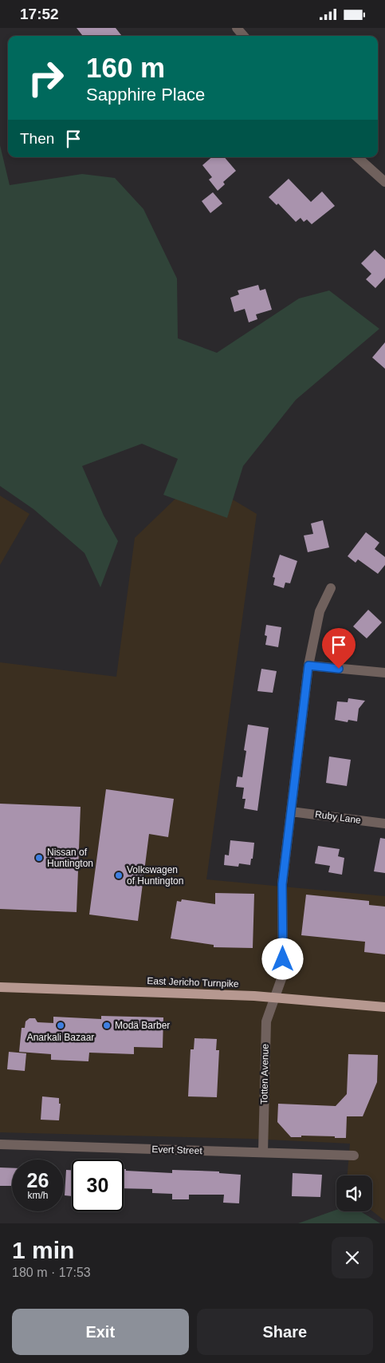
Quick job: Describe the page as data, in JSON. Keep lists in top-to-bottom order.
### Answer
{
  "streets": {
    "main road": ["East Jericho Turnpike"],
    "street": ["Ruby Lane", "Totten Avenue", "Evert Street"]
  },
  "crossings": [
    ["Ruby Lane", "Totten Avenue"],
    ["East Jericho Turnpike", "Totten Avenue"],
    ["Totten Avenue", "Evert Street"]
  ],
  "places": [
    "Nissan of Huntington",
    "Volkswagen of Huntington",
    "Anarkali Bazaar",
    "Modä Barber"
  ],
  "page": {
    "status": "17:52",
    "turn": ["160 m", "Sapphire Place"],
    "then": "Then",
    "speed": "26 km/h",
    "limit": "30",
    "heading": ["1 min", "180 m · 17:53"],
    "buttons": ["Exit", "Share"]
  }
}
